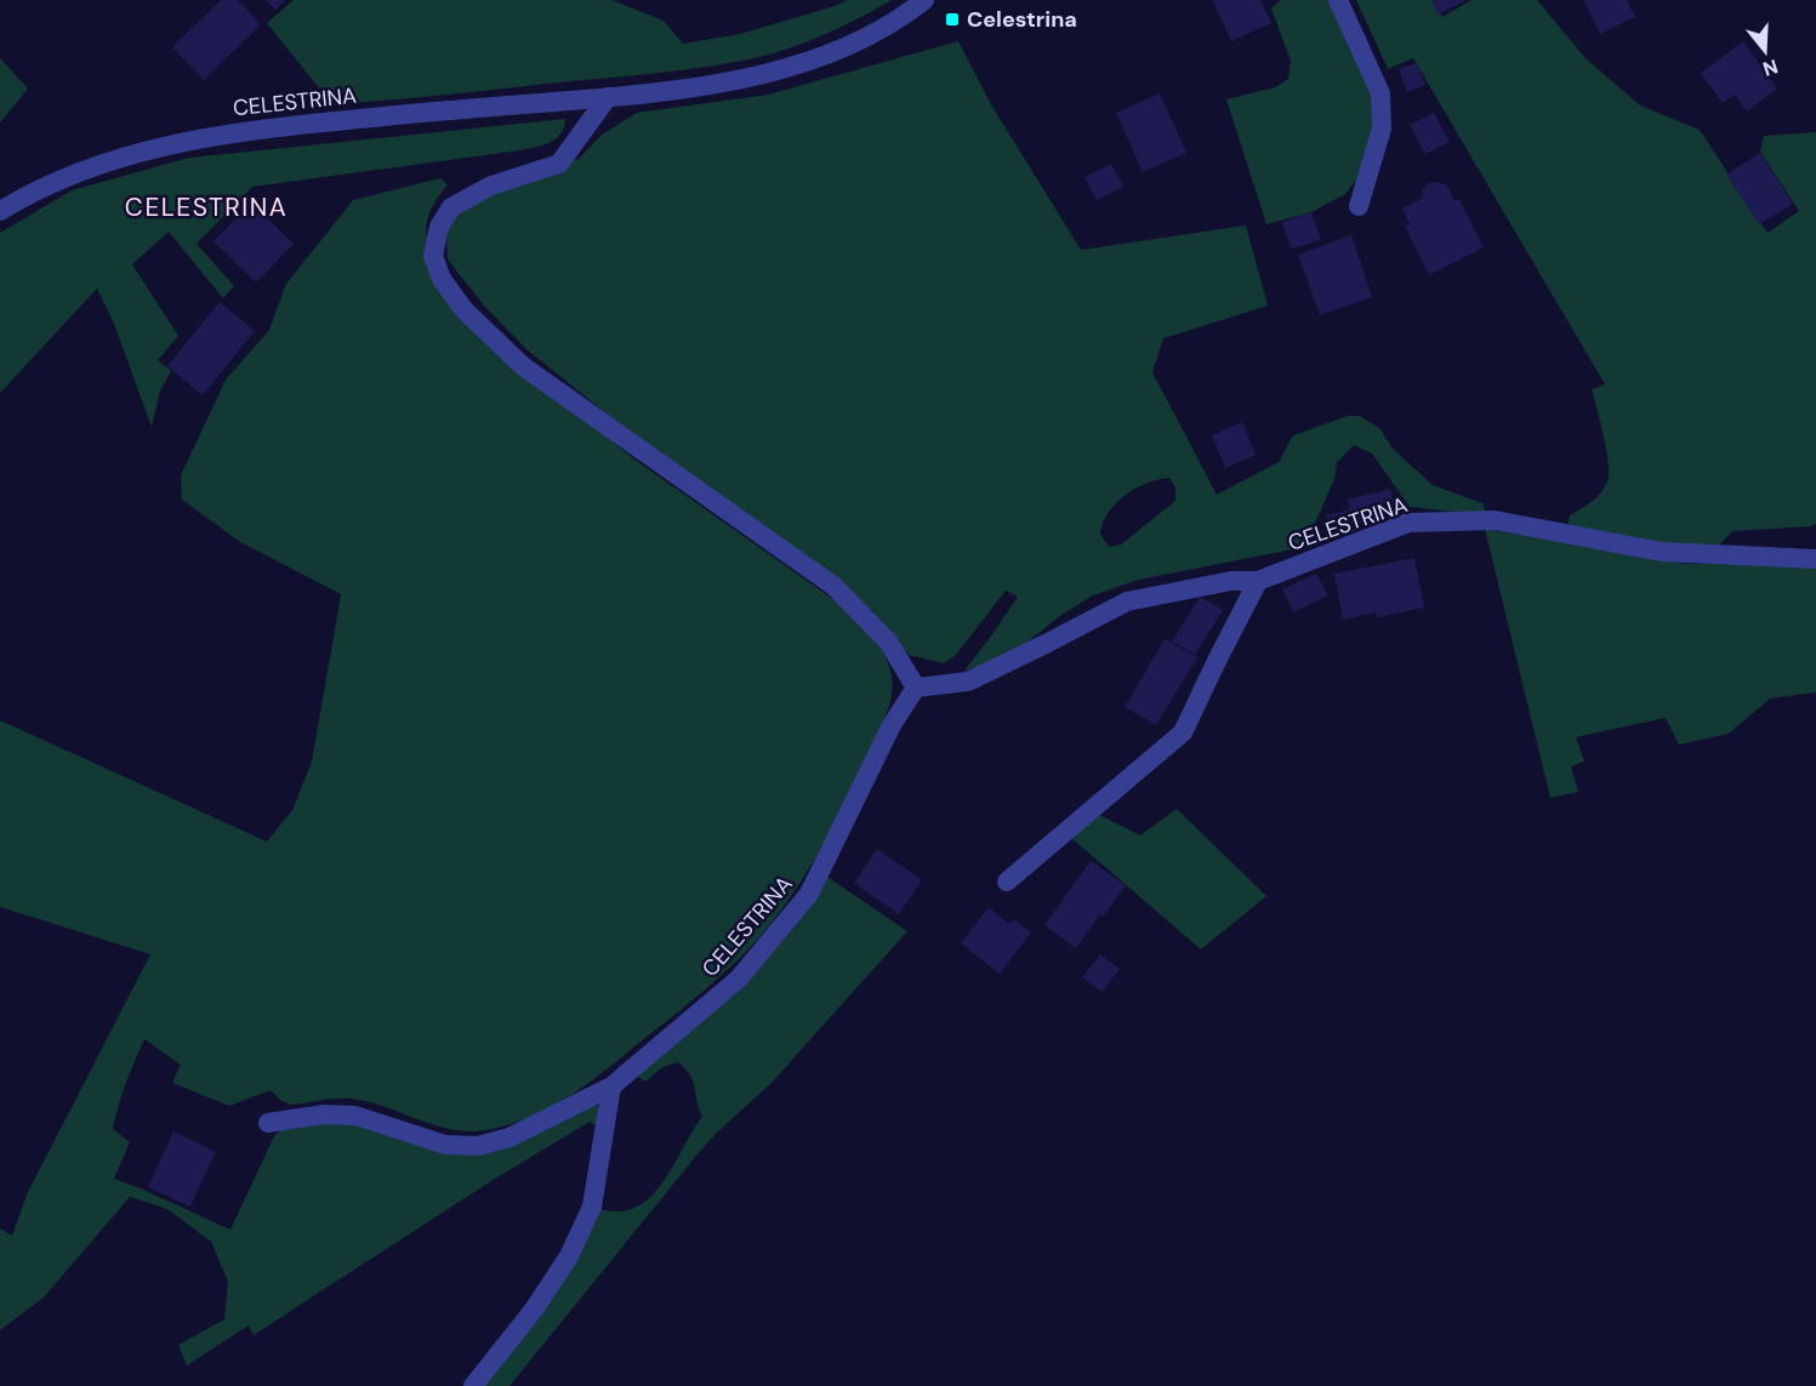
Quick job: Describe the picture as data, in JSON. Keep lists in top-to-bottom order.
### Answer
{
  "streets": {
    "street": ["CELESTRINA"]
  },
  "districts": ["CELESTRINA"],
  "places": {
    "transit": ["Celestrina"]
  },
  "north": "bottom"
}
